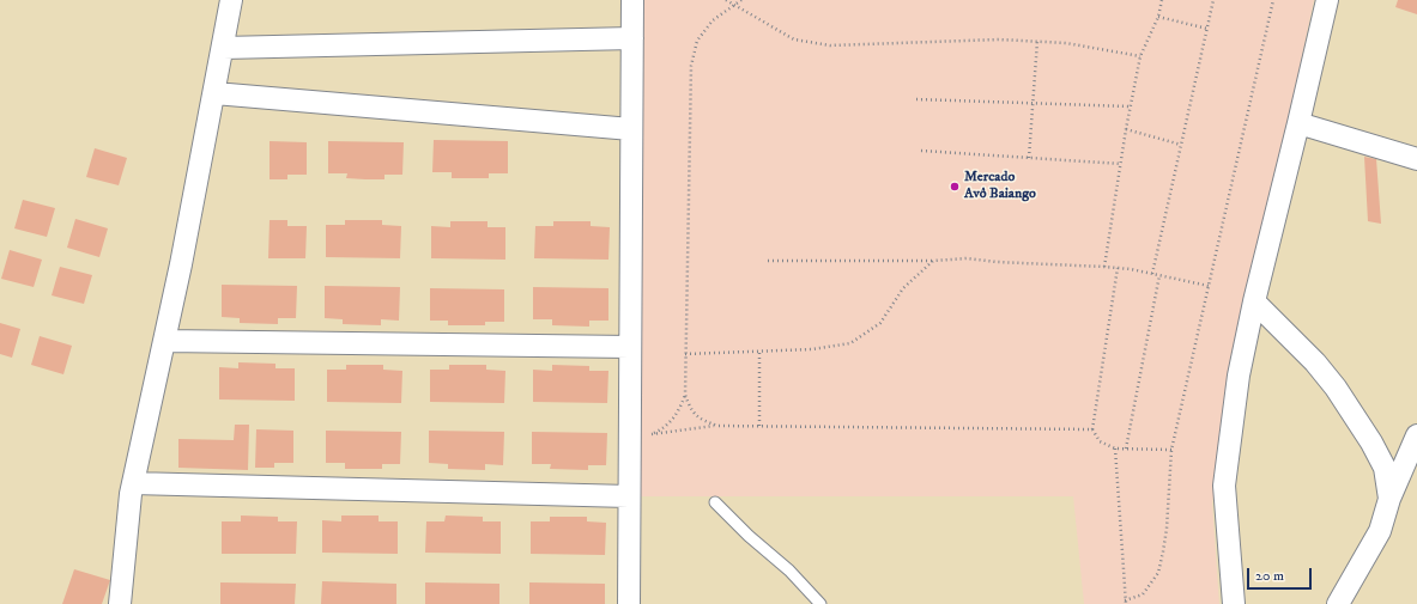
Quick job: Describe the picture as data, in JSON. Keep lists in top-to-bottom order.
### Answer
{
  "places": ["Mercado Avô Baiango"],
  "scale_bar": "20 m"
}
